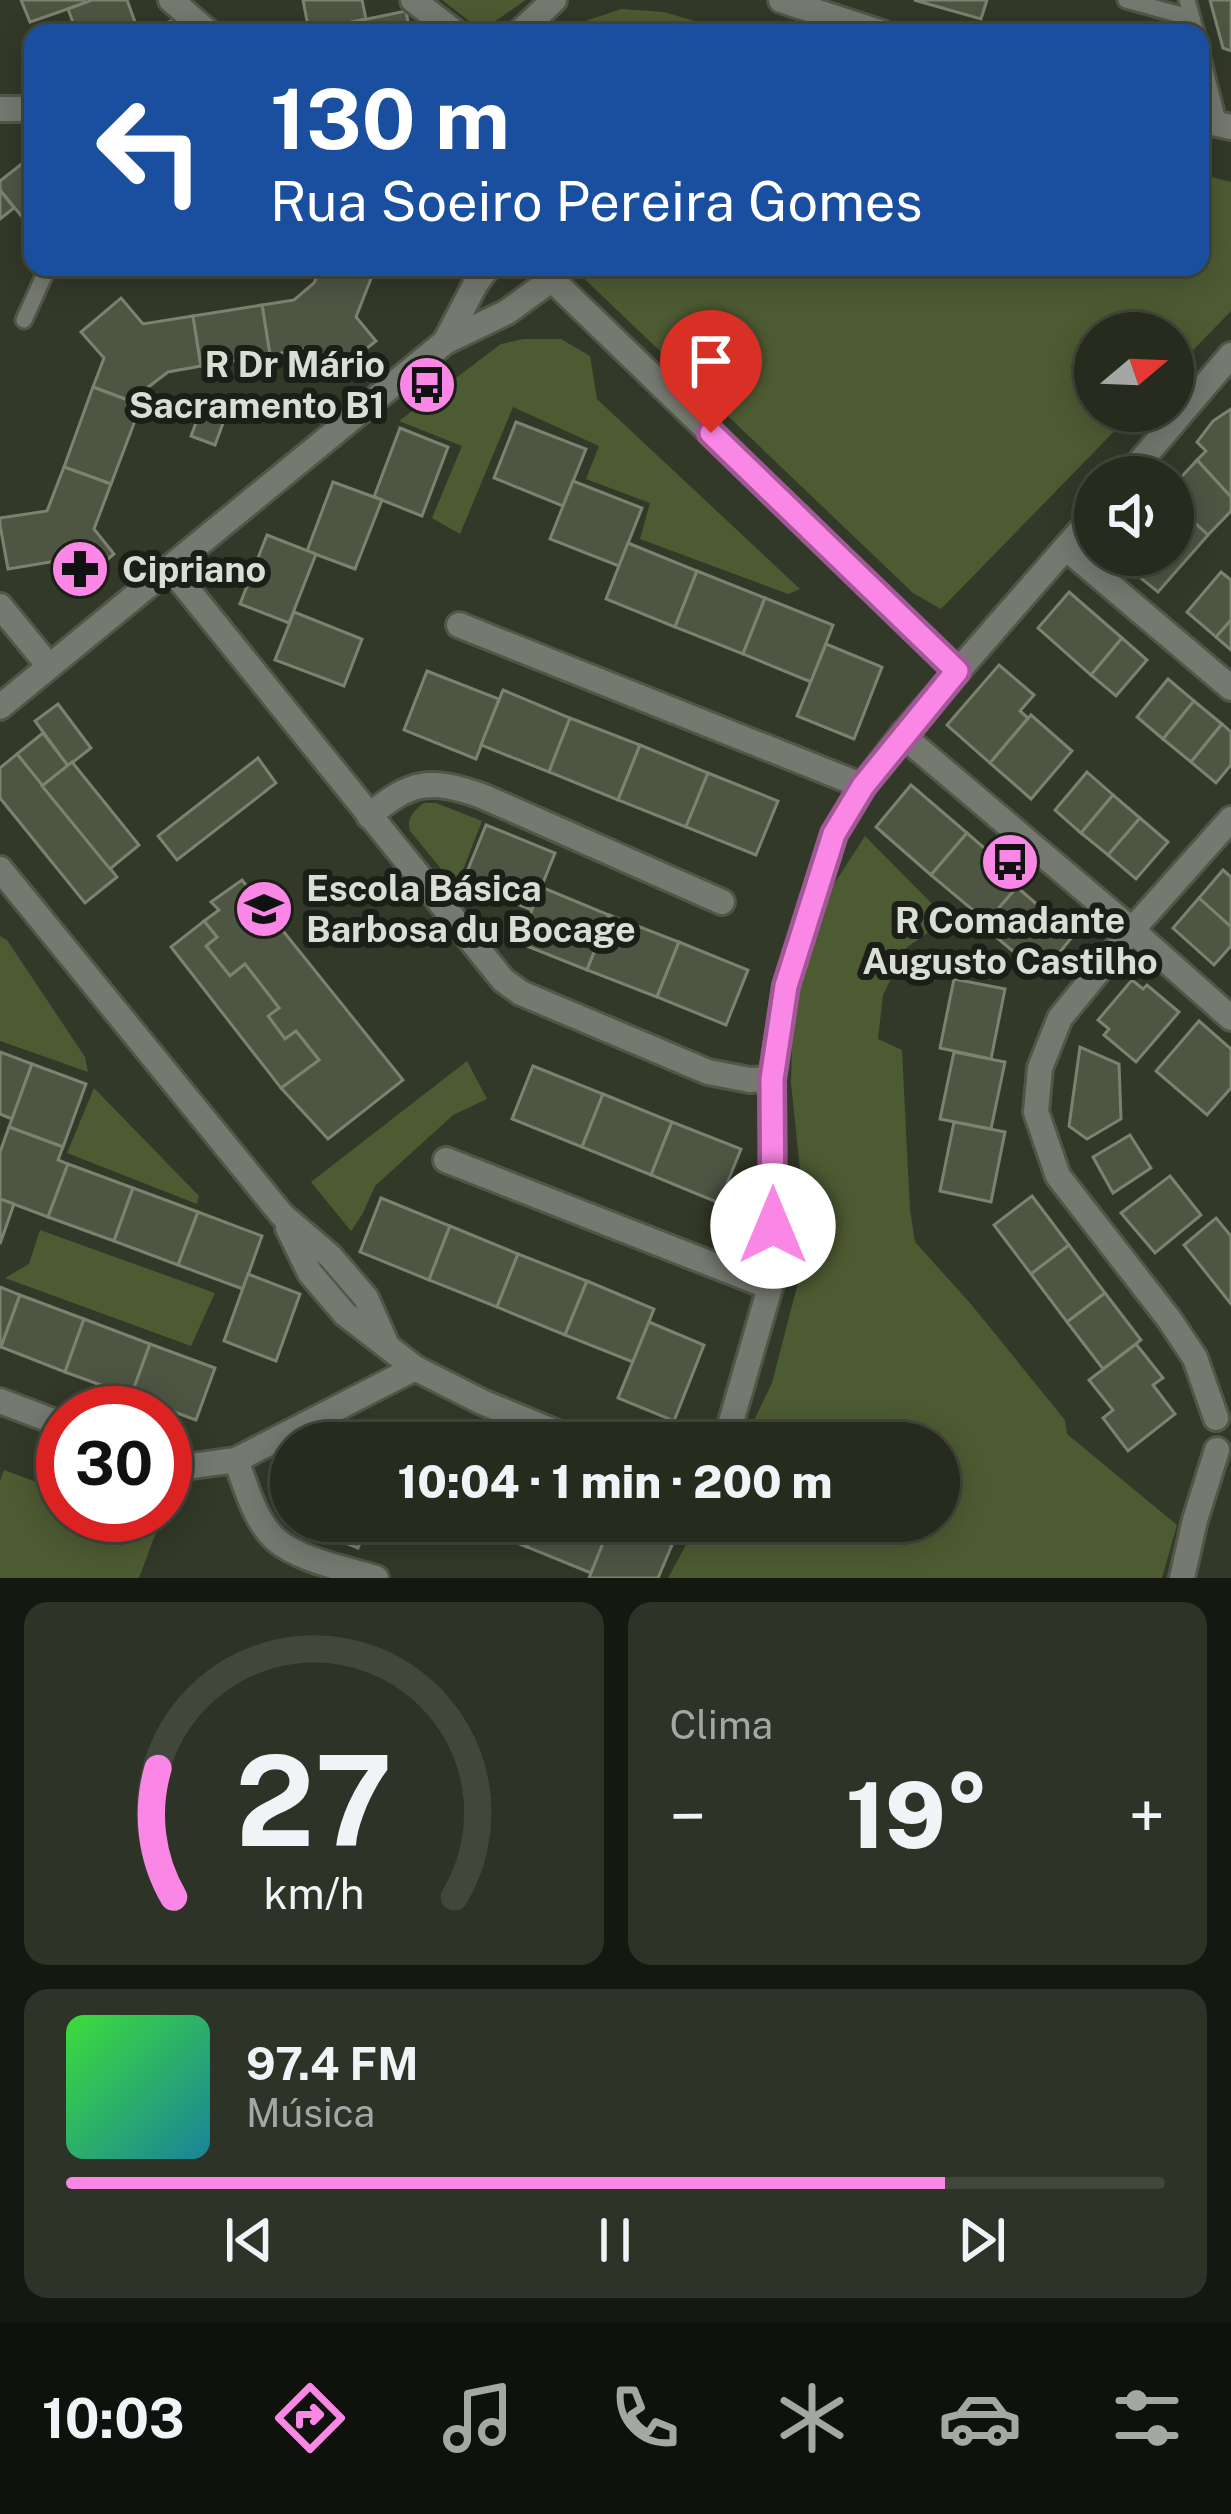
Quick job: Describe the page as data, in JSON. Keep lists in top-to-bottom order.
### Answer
{
  "places": {
    "bus stop": ["R Dr Mário Sacramento B1", "R Comadante Augusto Castilho"],
    "pharmacy": ["Cipriano"],
    "school or university": ["Escola Básica Barbosa du Bocage"]
  },
  "north": "right",
  "page": {
    "turn": ["130 m", "Rua Soeiro Pereira Gomes"],
    "limit": "30",
    "trip": "10:04 · 1 min · 200 m",
    "tile": "Clima",
    "heat": ["−", "19°", "+"],
    "song": ["97.4 FM", "Música"],
    "tabs": "10:03",
    "gauge": ["27", "km/h"]
  }
}
